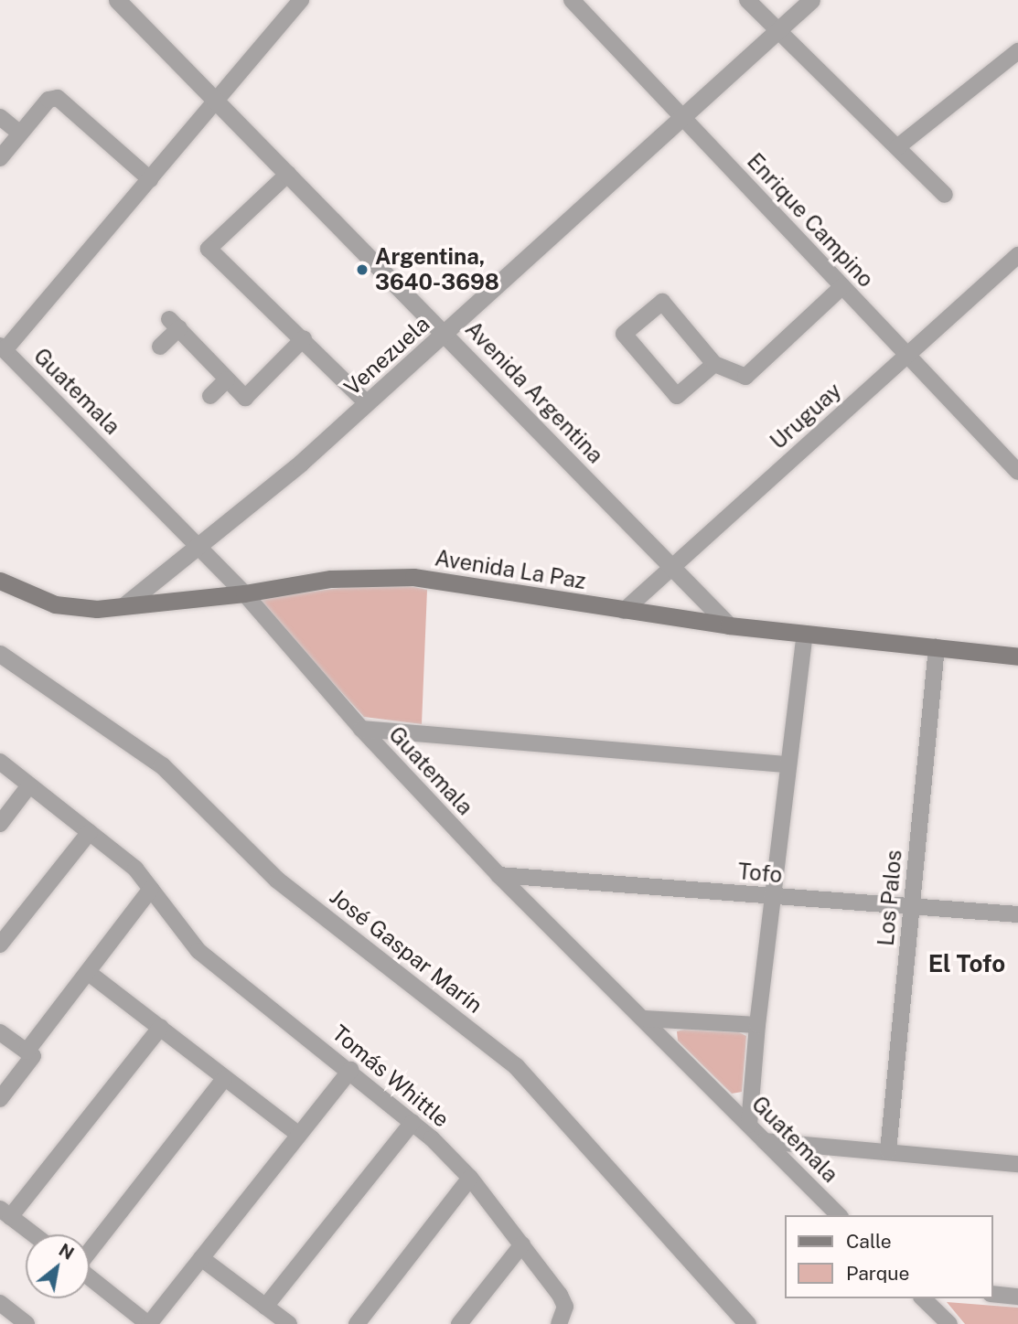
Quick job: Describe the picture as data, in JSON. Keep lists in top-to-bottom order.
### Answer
{
  "streets": {
    "main road": ["Avenida La Paz"],
    "street": [
      "Enrique Campino",
      "Venezuela",
      "Guatemala",
      "Avenida Argentina",
      "Uruguay",
      "Tofo",
      "Los Palos",
      "José Gaspar Marín",
      "Tomás Whittle"
    ]
  },
  "crossings": [
    ["Enrique Campino", "Venezuela"],
    ["Enrique Campino", "Uruguay"],
    ["Venezuela", "Guatemala"],
    ["Venezuela", "Avenida Argentina"],
    ["Venezuela", "Avenida La Paz"],
    ["Guatemala", "Avenida La Paz"],
    ["Guatemala", "Tofo"],
    ["Avenida Argentina", "Uruguay"],
    ["Avenida Argentina", "Avenida La Paz"],
    ["Uruguay", "Avenida La Paz"],
    ["Avenida La Paz", "Los Palos"],
    ["Tofo", "Los Palos"]
  ],
  "districts": ["El Tofo"],
  "places": ["Argentina, 3640-3698"],
  "legend": ["Calle", "Parque"],
  "north": "top right"
}
